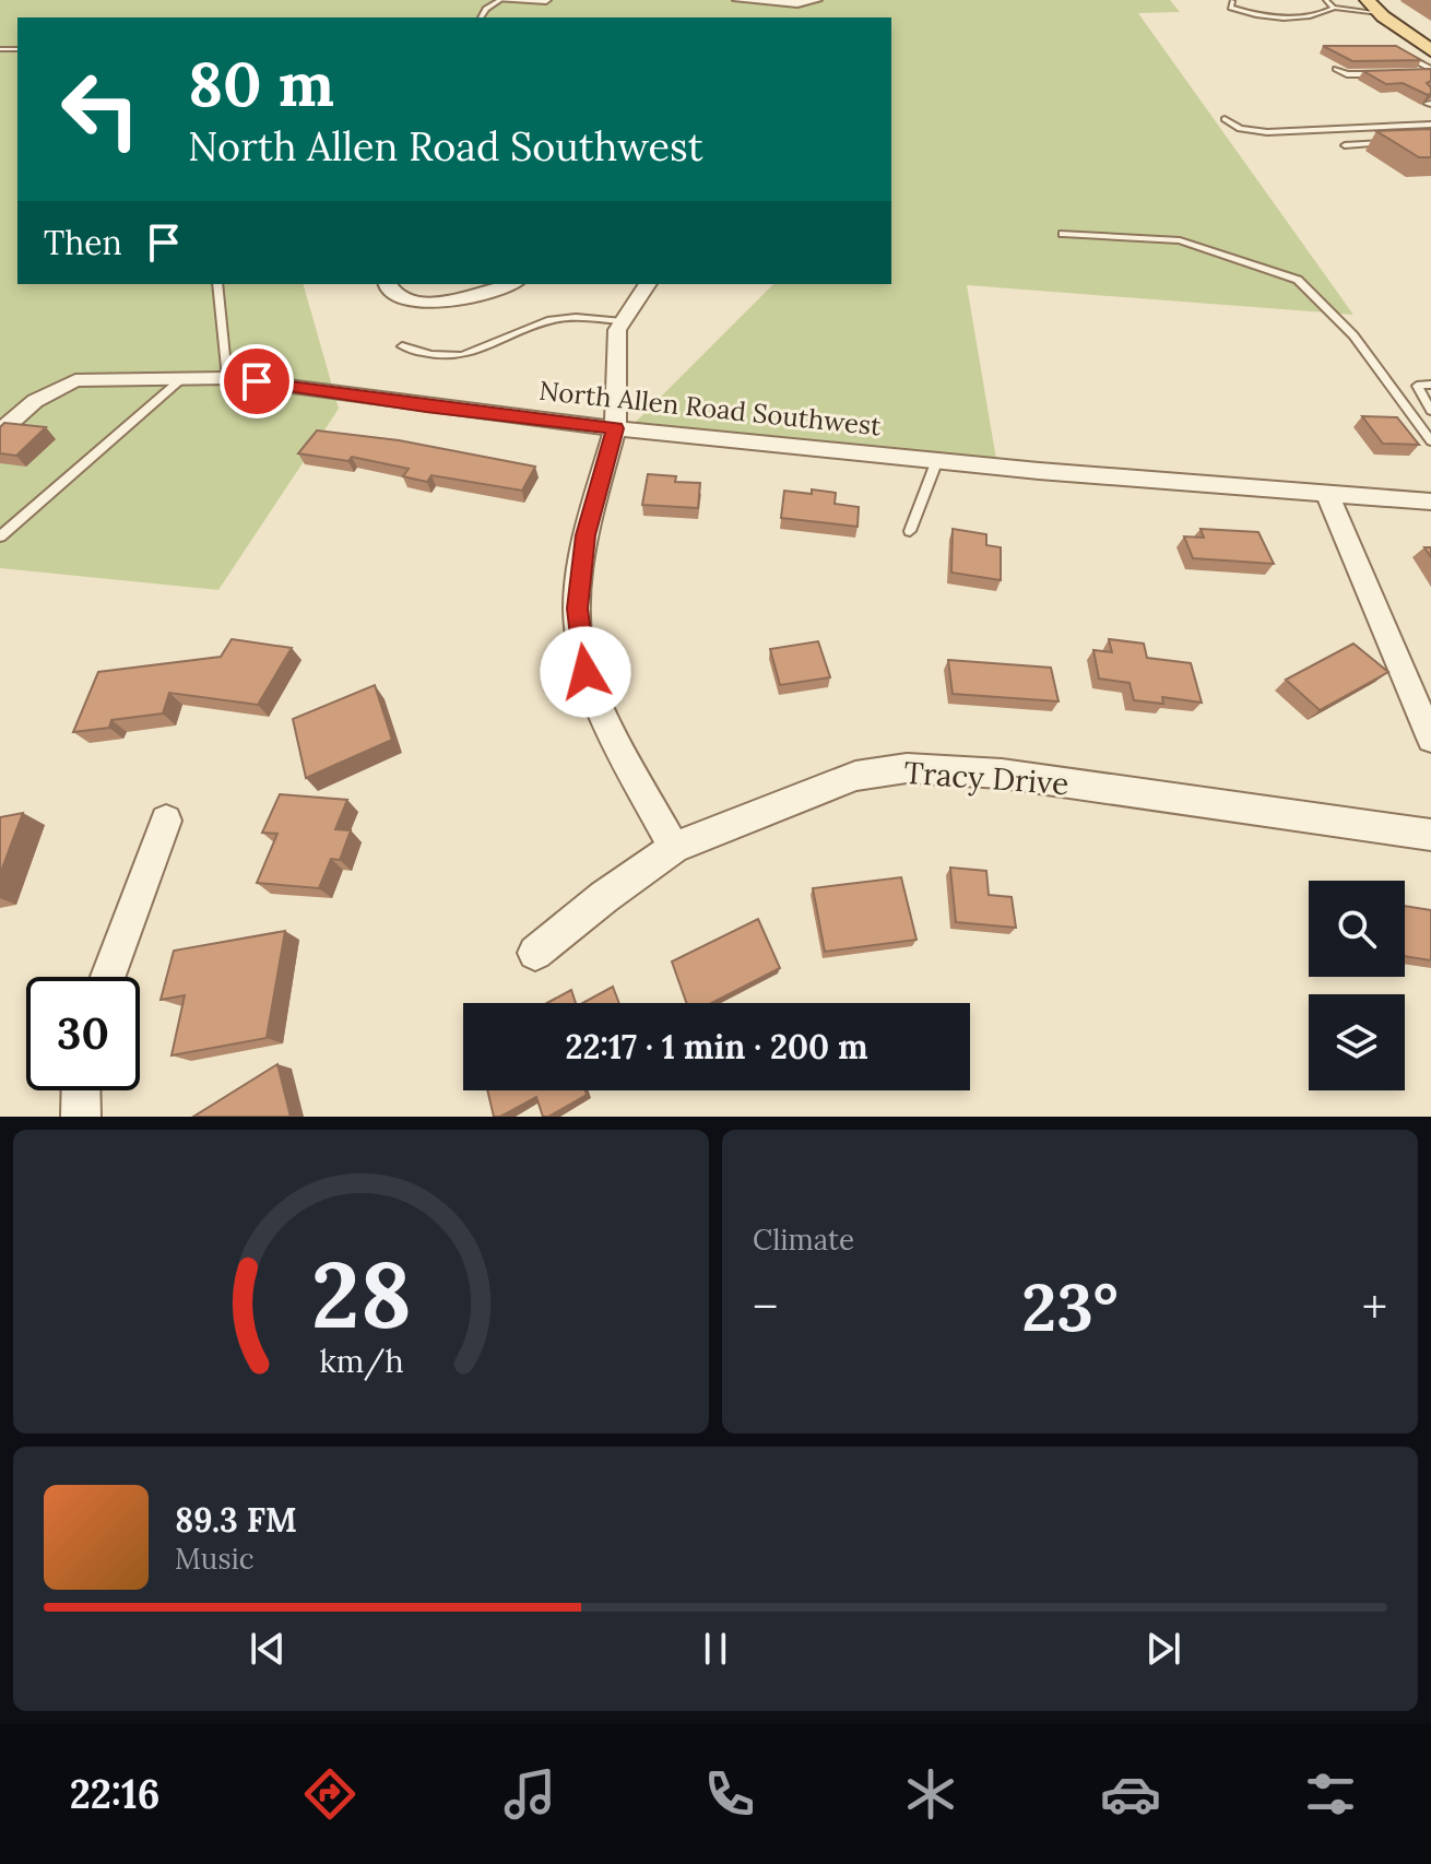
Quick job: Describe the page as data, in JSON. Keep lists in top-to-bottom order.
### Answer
{
  "streets": {
    "street": ["North Allen Road Southwest", "Tracy Drive"]
  },
  "page": {
    "turn": ["80 m", "North Allen Road Southwest"],
    "then": "Then",
    "limit": "30",
    "trip": "22:17 · 1 min · 200 m",
    "tile": "Climate",
    "heat": ["−", "23°", "+"],
    "song": ["89.3 FM", "Music"],
    "tabs": "22:16",
    "gauge": ["28", "km/h"]
  }
}
